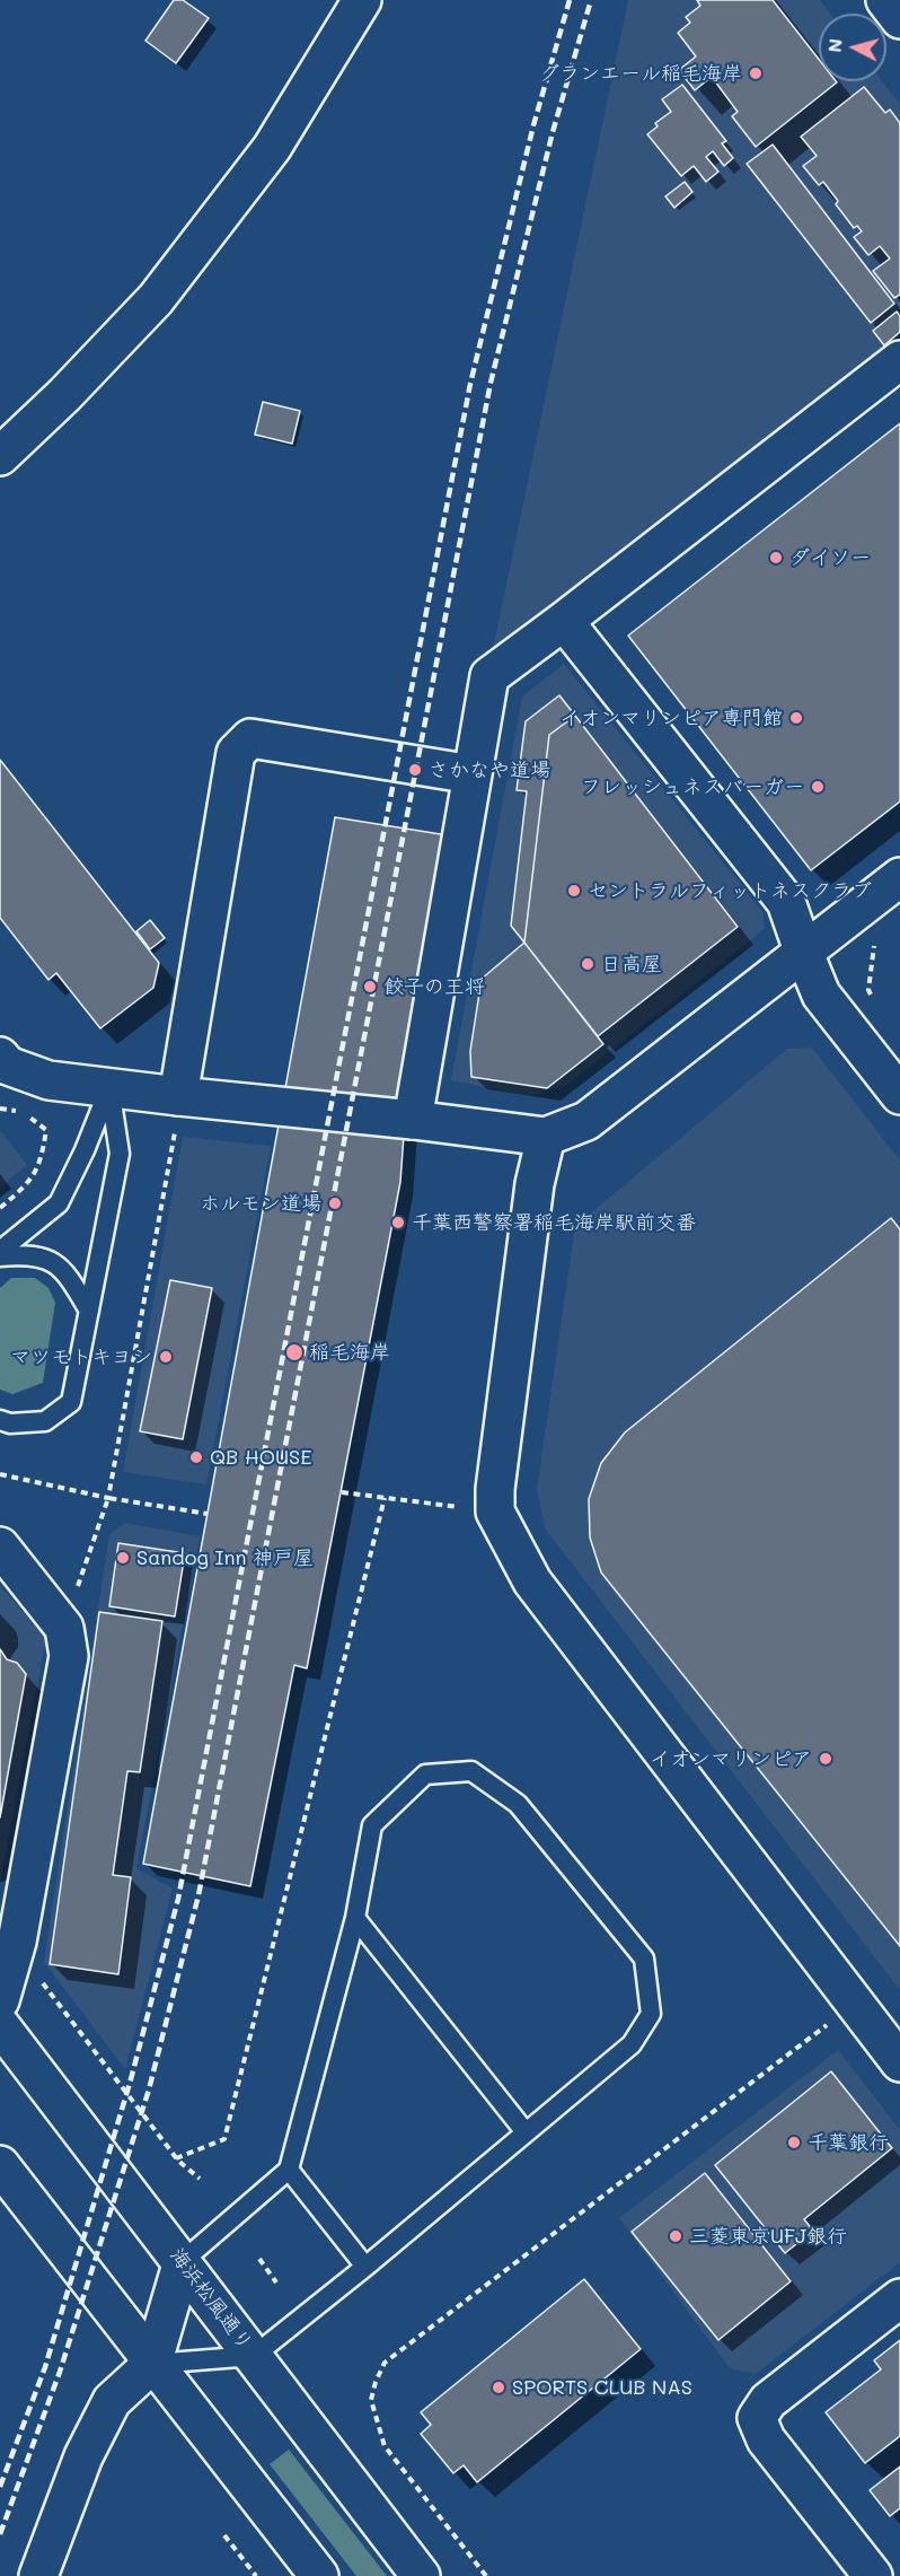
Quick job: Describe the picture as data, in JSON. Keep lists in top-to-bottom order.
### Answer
{
  "streets": {
    "street": ["海浜松風通り"]
  },
  "places": [
    "グランエール稲毛海岸",
    "ダイソー",
    "イオンマリンピア専門館",
    "さかなや道場",
    "フレッシュネスバーガー",
    "セントラルフィットネスクラブ",
    "日高屋",
    "餃子の王将",
    "ホルモン道場",
    "千葉西警察署稲毛海岸駅前交番",
    "稲毛海岸",
    "マツモトキヨシ",
    "QB HOUSE",
    "Sandog Inn 神戸屋",
    "イオンマリンピア",
    "千葉銀行",
    "三菱東京UFJ銀行",
    "SPORTS CLUB NAS"
  ],
  "north": "left"
}
